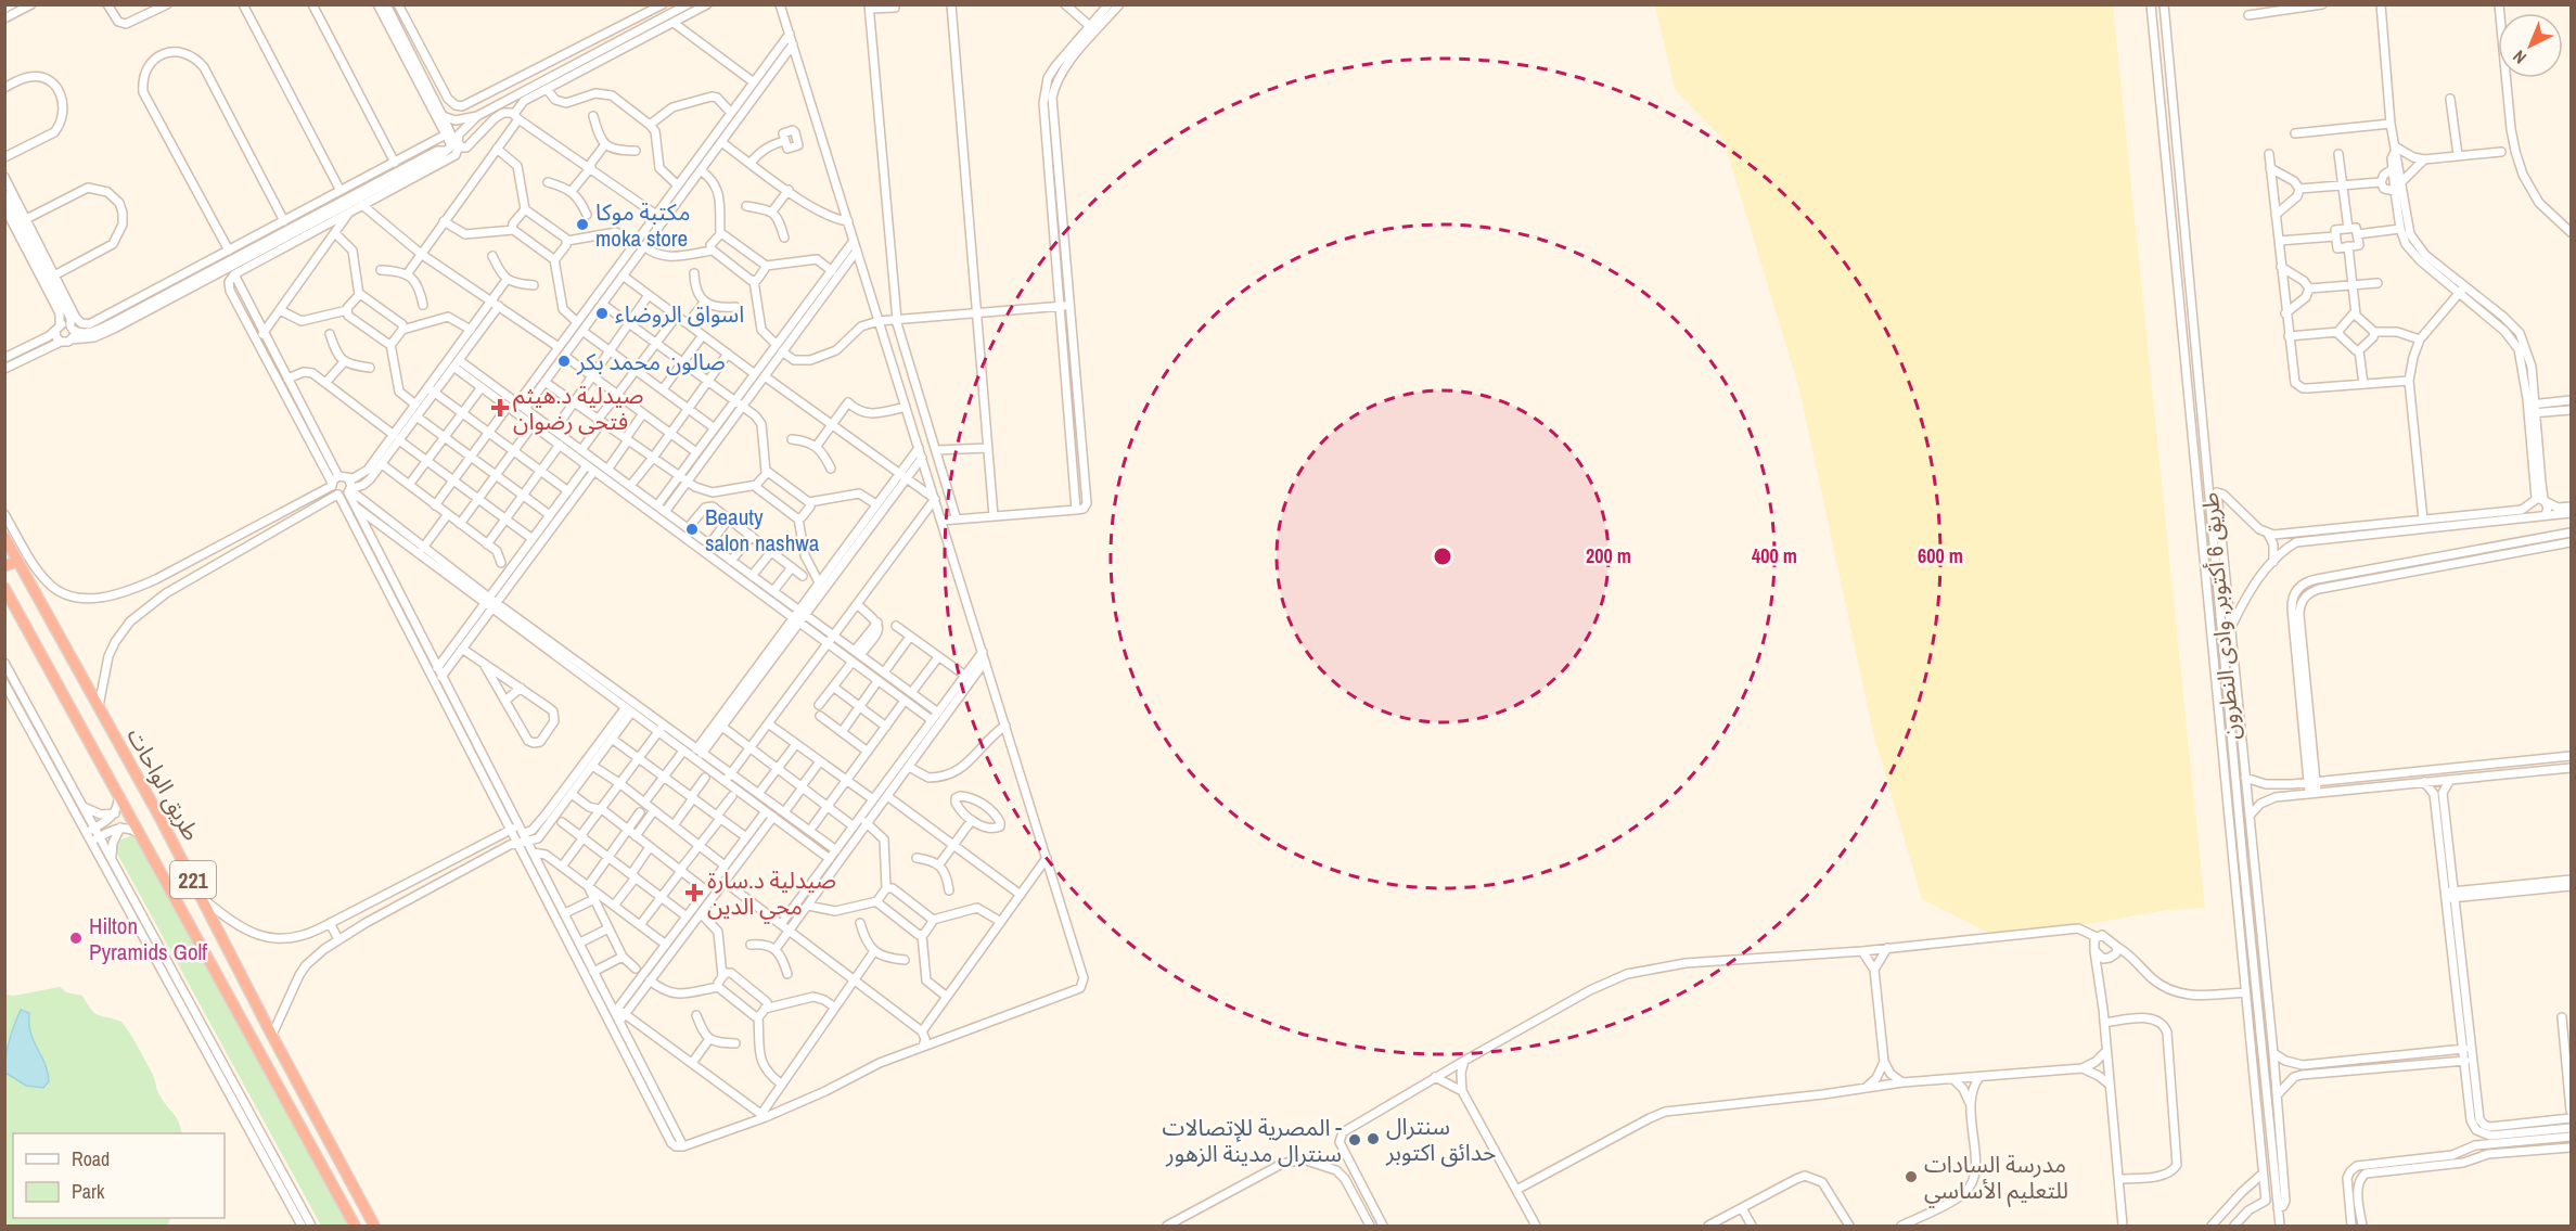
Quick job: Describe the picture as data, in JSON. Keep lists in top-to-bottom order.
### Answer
{
  "streets": {
    "highway": ["طريق الواحات", "221"],
    "street": ["طريق 6 أكتوبر, وادى النطرون"]
  },
  "places": {
    "other": [
      "مكتبة موكا moka store",
      "اسواق الروضاء",
      "صالون محمد بكر",
      "Beauty salon nashwa",
      "Hilton Pyramids Golf",
      "سنترال حدائق اكتوبر",
      "المصرية للإتصالات - سنترال مدينة الزهور",
      "مدرسة السادات للتعليم الأساسي"
    ],
    "health": ["صيدلية د.هيثم فتحى رضوان", "صيدلية د.سارة محي الدين"]
  },
  "legend": ["Road", "Park"],
  "north": "bottom left",
  "rings": ["200 m", "400 m", "600 m"]
}
